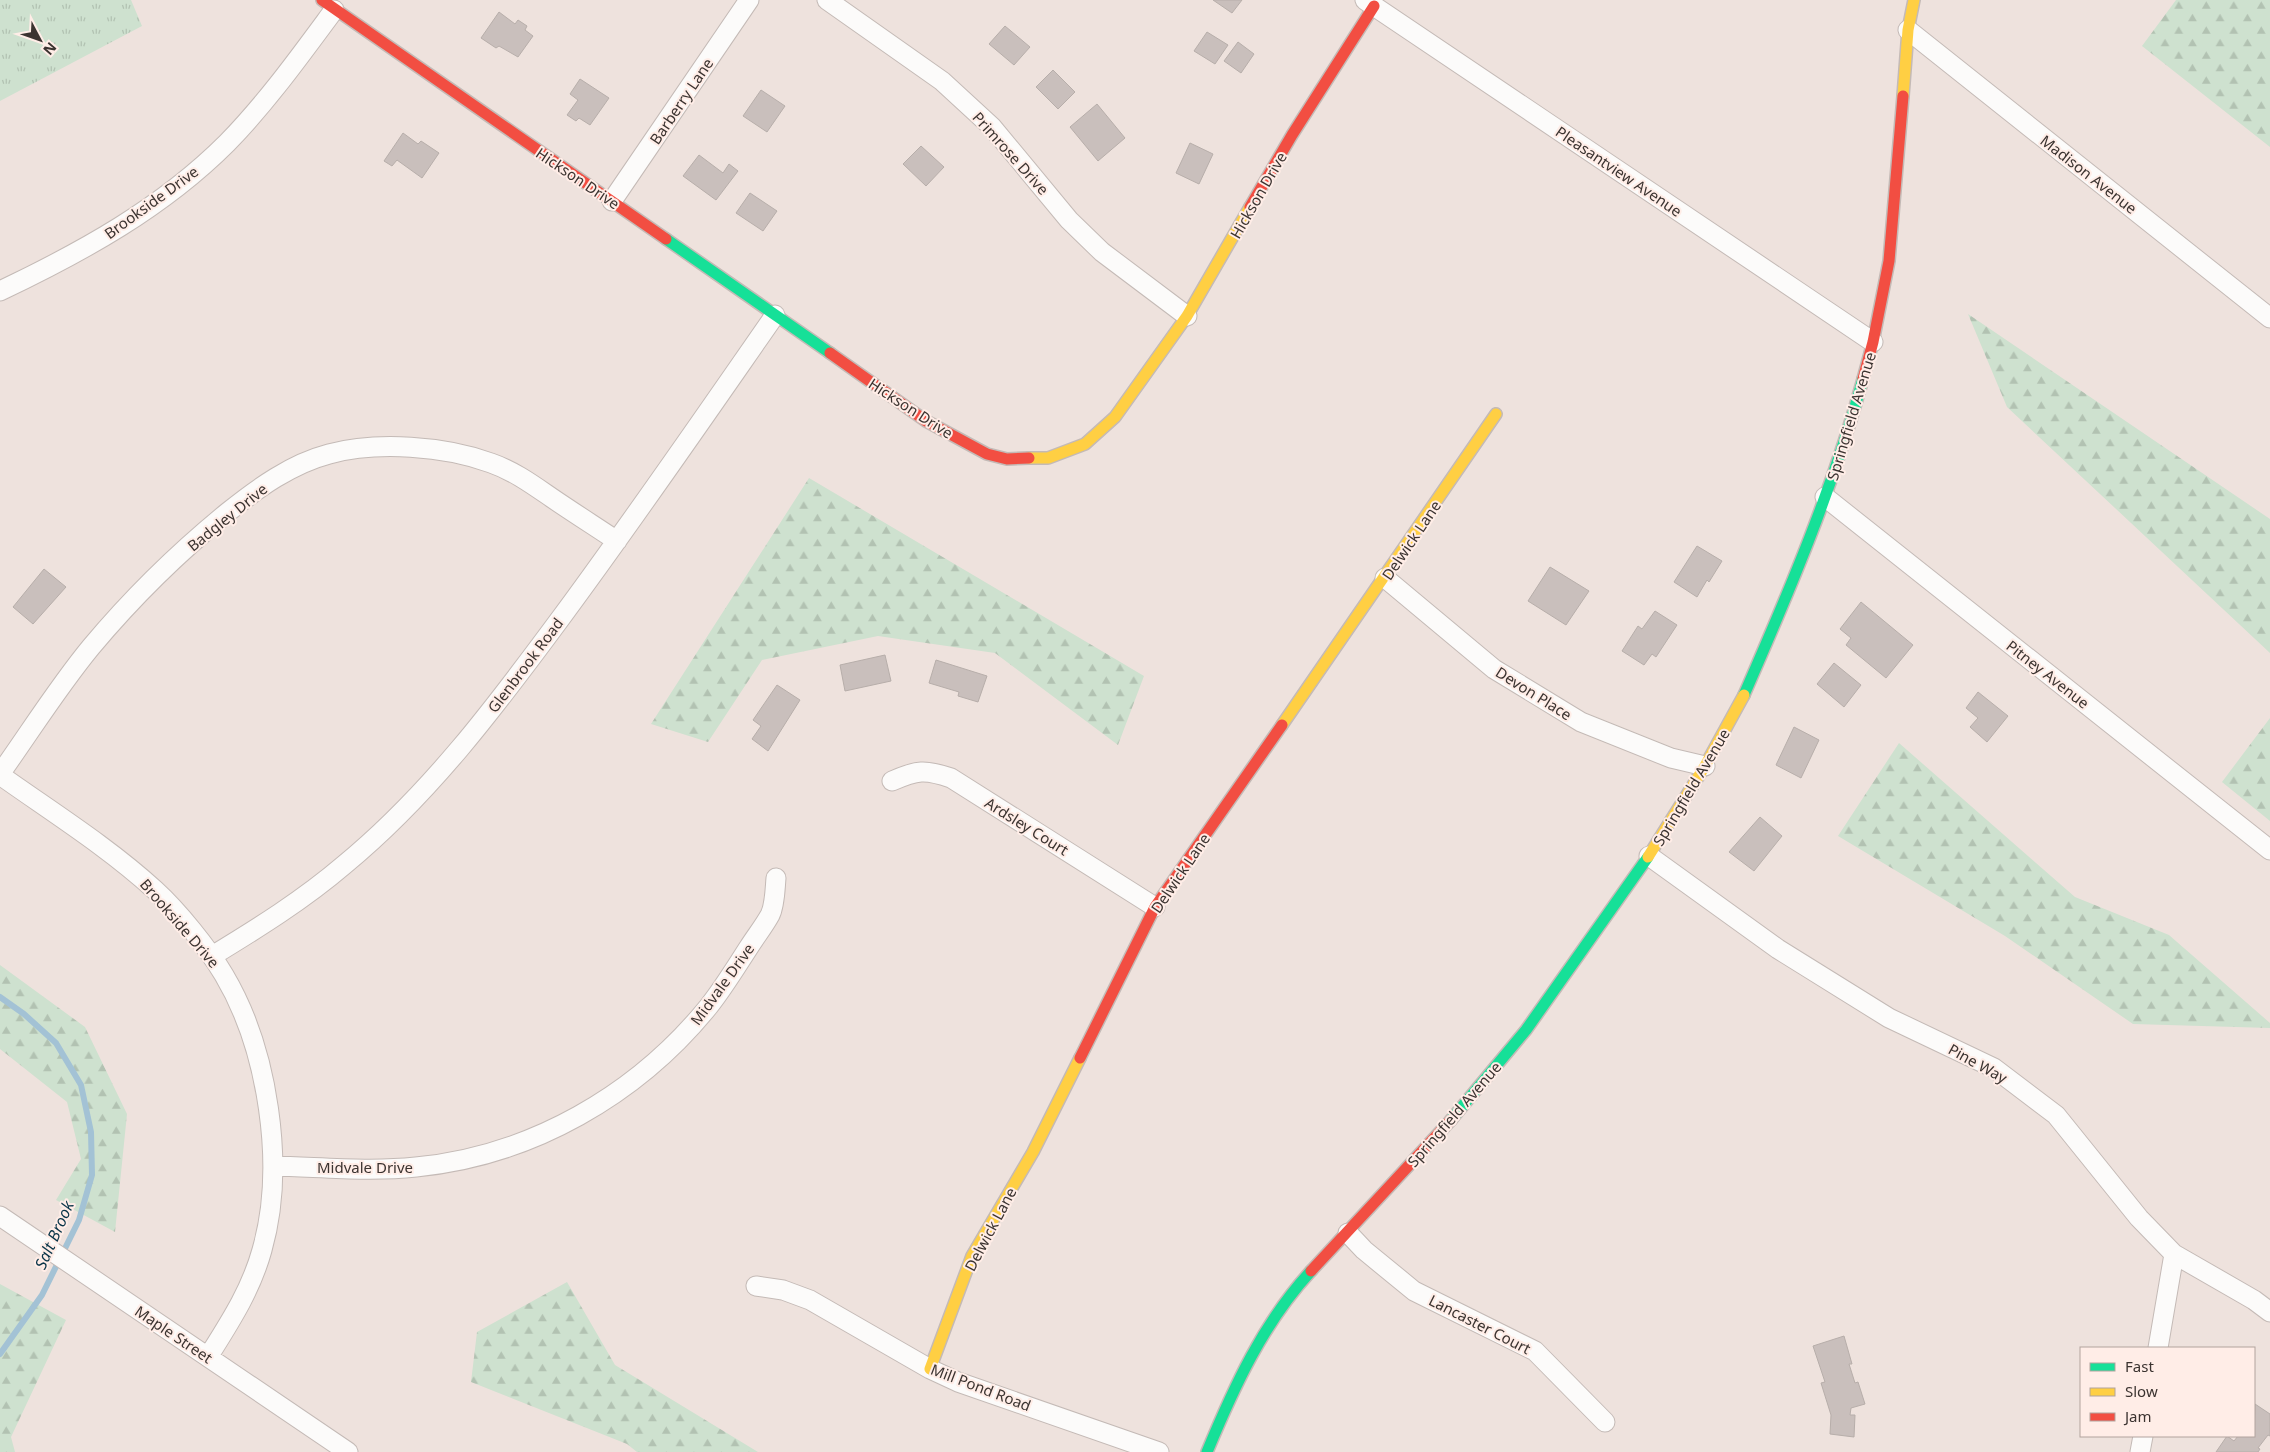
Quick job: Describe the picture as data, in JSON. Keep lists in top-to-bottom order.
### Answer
{
  "streets": {
    "street": [
      "Barberry Lane",
      "Primrose Drive",
      "Pleasantview Avenue",
      "Madison Avenue",
      "Hickson Drive",
      "Brookside Drive",
      "Springfield Avenue",
      "Badgley Drive",
      "Delwick Lane",
      "Glenbrook Road",
      "Pitney Avenue",
      "Devon Place",
      "Ardsley Court",
      "Midvale Drive",
      "Pine Way",
      "Lancaster Court",
      "Maple Street",
      "Mill Pond Road"
    ]
  },
  "crossings": [
    ["Barberry Lane", "Hickson Drive"],
    ["Primrose Drive", "Hickson Drive"],
    ["Pleasantview Avenue", "Hickson Drive"],
    ["Pleasantview Avenue", "Springfield Avenue"],
    ["Madison Avenue", "Springfield Avenue"],
    ["Hickson Drive", "Brookside Drive"],
    ["Hickson Drive", "Glenbrook Road"],
    ["Brookside Drive", "Badgley Drive"],
    ["Brookside Drive", "Glenbrook Road"],
    ["Brookside Drive", "Midvale Drive"],
    ["Brookside Drive", "Maple Street"],
    ["Springfield Avenue", "Pitney Avenue"],
    ["Springfield Avenue", "Devon Place"],
    ["Springfield Avenue", "Pine Way"],
    ["Springfield Avenue", "Lancaster Court"],
    ["Badgley Drive", "Glenbrook Road"],
    ["Delwick Lane", "Devon Place"],
    ["Delwick Lane", "Ardsley Court"],
    ["Delwick Lane", "Mill Pond Road"]
  ],
  "water": ["Salt Brook"],
  "legend": ["Fast", "Slow", "Jam"],
  "north": "bottom right"
}
